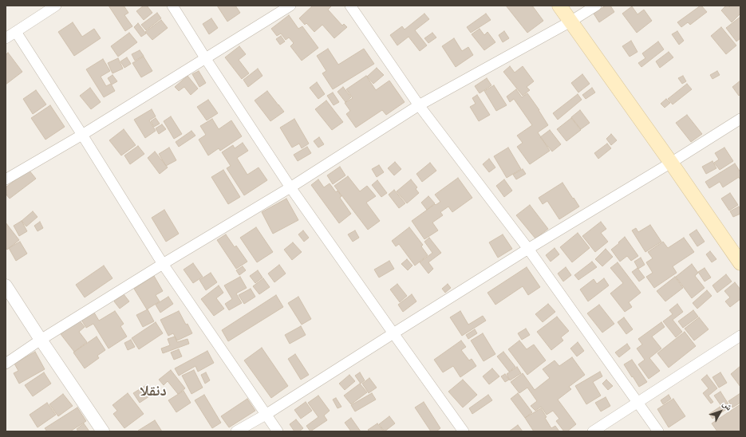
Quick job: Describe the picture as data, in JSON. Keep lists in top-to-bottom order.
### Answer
{
  "districts": ["دنقلا"],
  "north": "top right"
}
